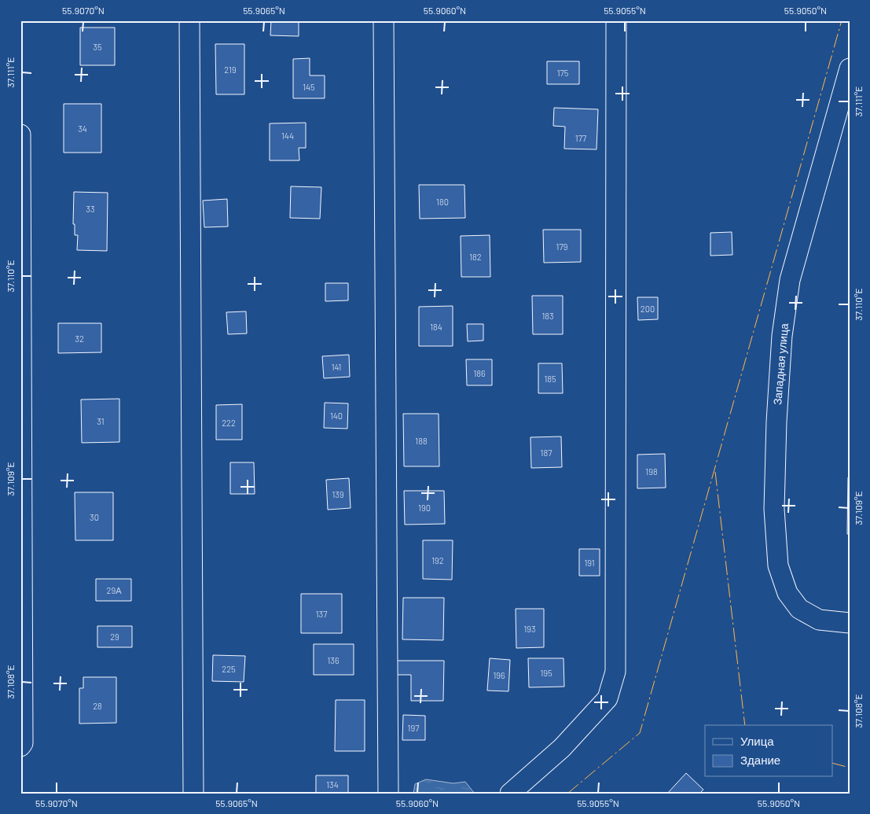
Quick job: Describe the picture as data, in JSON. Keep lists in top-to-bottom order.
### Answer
{
  "streets": {
    "street": ["Западная улица"]
  },
  "house_numbers": [
    "35",
    "219",
    "175",
    "145",
    "34",
    "144",
    "177",
    "180",
    "33",
    "179",
    "182",
    "200",
    "183",
    "184",
    "32",
    "141",
    "186",
    "185",
    "140",
    "31",
    "222",
    "188",
    "187",
    "198",
    "139",
    "190",
    "30",
    "192",
    "191",
    "29А",
    "137",
    "193",
    "29",
    "136",
    "225",
    "195",
    "196",
    "28",
    "197",
    "134"
  ],
  "legend": ["Улица", "Здание"],
  "coordinates": [
    "55.9070°N",
    "55.9065°N",
    "55.9060°N",
    "55.9055°N",
    "55.9050°N",
    "37.111°E",
    "37.110°E",
    "37.109°E",
    "37.108°E"
  ]
}
